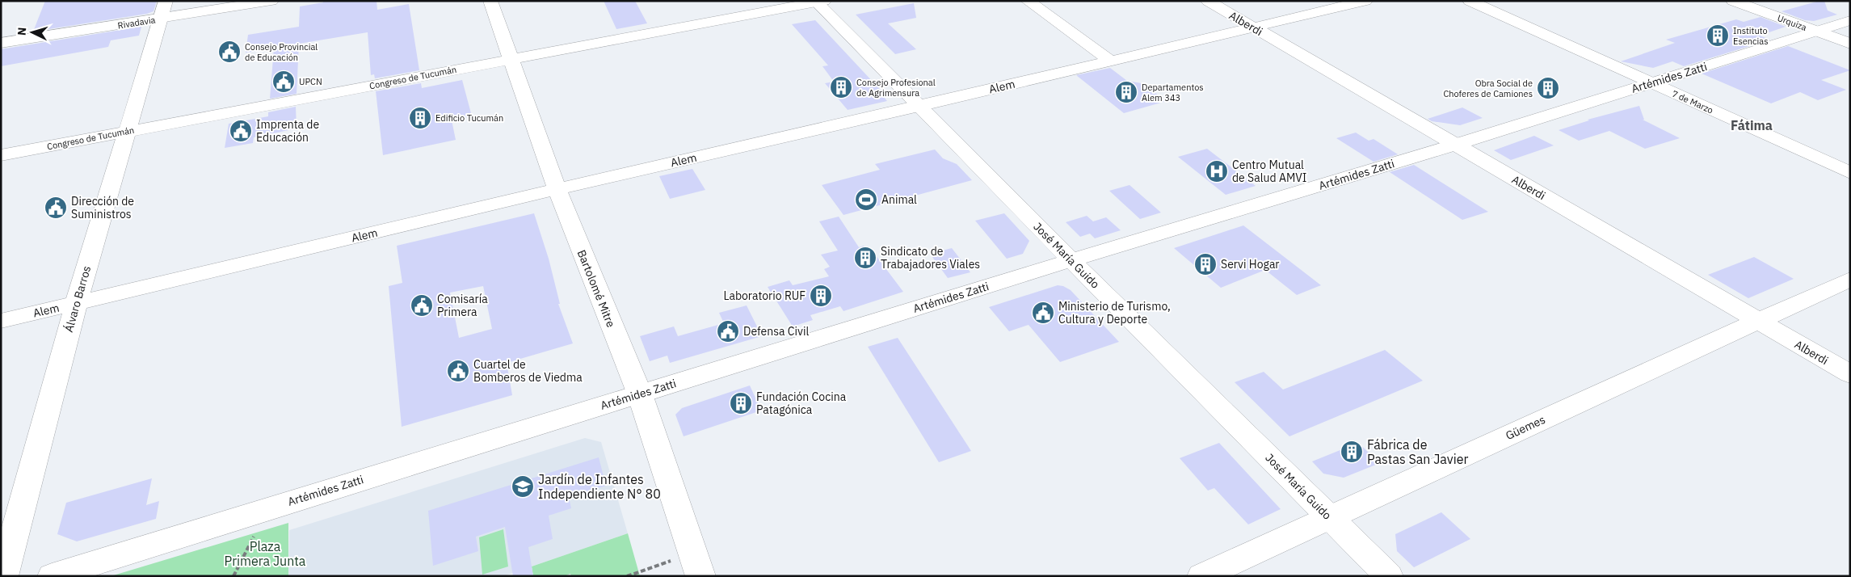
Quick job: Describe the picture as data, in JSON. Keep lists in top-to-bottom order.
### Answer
{
  "streets": {
    "street": [
      "Rivadavia",
      "Urquiza",
      "Alberdi",
      "Congreso de Tucumán",
      "Artémides Zatti",
      "Alem",
      "7 de Marzo",
      "José María Guido",
      "Bartolomé Mitre",
      "Álvaro Barros",
      "Güemes"
    ]
  },
  "crossings": [
    ["Rivadavia", "Álvaro Barros"],
    ["Urquiza", "Artémides Zatti"],
    ["Alberdi", "Artémides Zatti"],
    ["Alberdi", "Alem"],
    ["Alberdi", "Güemes"],
    ["Congreso de Tucumán", "José María Guido"],
    ["Congreso de Tucumán", "Bartolomé Mitre"],
    ["Congreso de Tucumán", "Álvaro Barros"],
    ["Artémides Zatti", "7 de Marzo"],
    ["Artémides Zatti", "José María Guido"],
    ["Artémides Zatti", "Bartolomé Mitre"],
    ["Alem", "José María Guido"],
    ["Alem", "Bartolomé Mitre"],
    ["Alem", "Álvaro Barros"],
    ["José María Guido", "Güemes"]
  ],
  "districts": ["Fátima"],
  "parks": ["Plaza Primera Junta"],
  "places": {
    "building": [
      "Instituto Esencias",
      "Consejo Profesional de Agrimensura",
      "Obra Social de Choferes de Camiones",
      "Departamentos Alem 343",
      "Edificio Tucumán",
      "Sindicato de Trabajadores Viales",
      "Servi Hogar",
      "Laboratorio RUF",
      "Fundación Cocina Patagónica",
      "Fábrica de Pastas San Javier"
    ],
    "public building": [
      "Consejo Provincial de Educación",
      "UPCN",
      "Imprenta de Educación",
      "Dirección de Suministros",
      "Comisaría Primera",
      "Ministerio de Turismo, Cultura y Deporte",
      "Defensa Civil",
      "Cuartel de Bomberos de Viedma"
    ],
    "hospital": ["Centro Mutual de Salud AMVI"],
    "sports": ["Animal"],
    "school or university": ["Jardín de Infantes Independiente N° 80"]
  },
  "north": "left"
}
